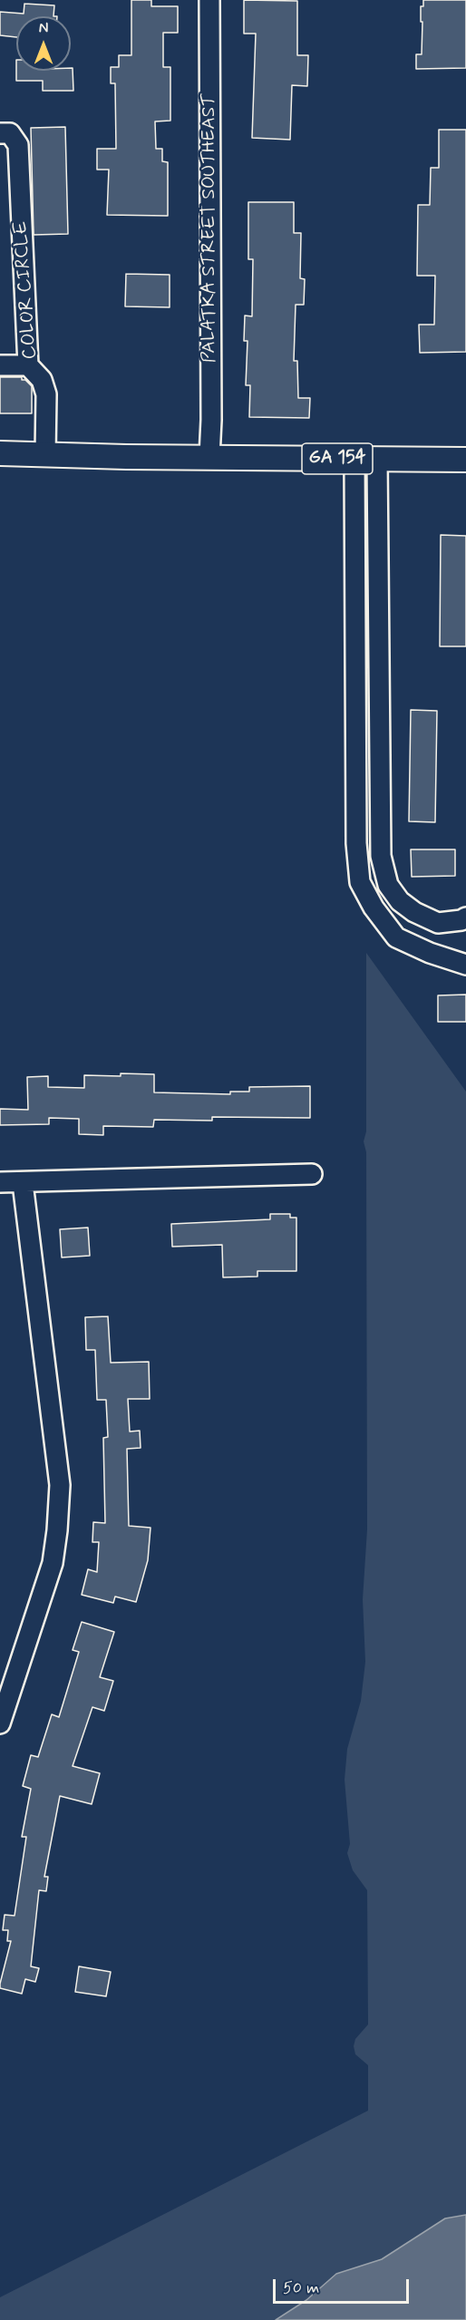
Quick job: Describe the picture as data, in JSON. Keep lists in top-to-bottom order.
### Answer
{
  "streets": {
    "main road": ["GA 154"],
    "street": ["PALATKA STREET SOUTHEAST", "COLOR CIRCLE"]
  },
  "crossings": [
    ["PALATKA STREET SOUTHEAST", "GA 154"],
    ["COLOR CIRCLE", "GA 154"]
  ],
  "scale_bar": "50 m",
  "north": "top"
}
